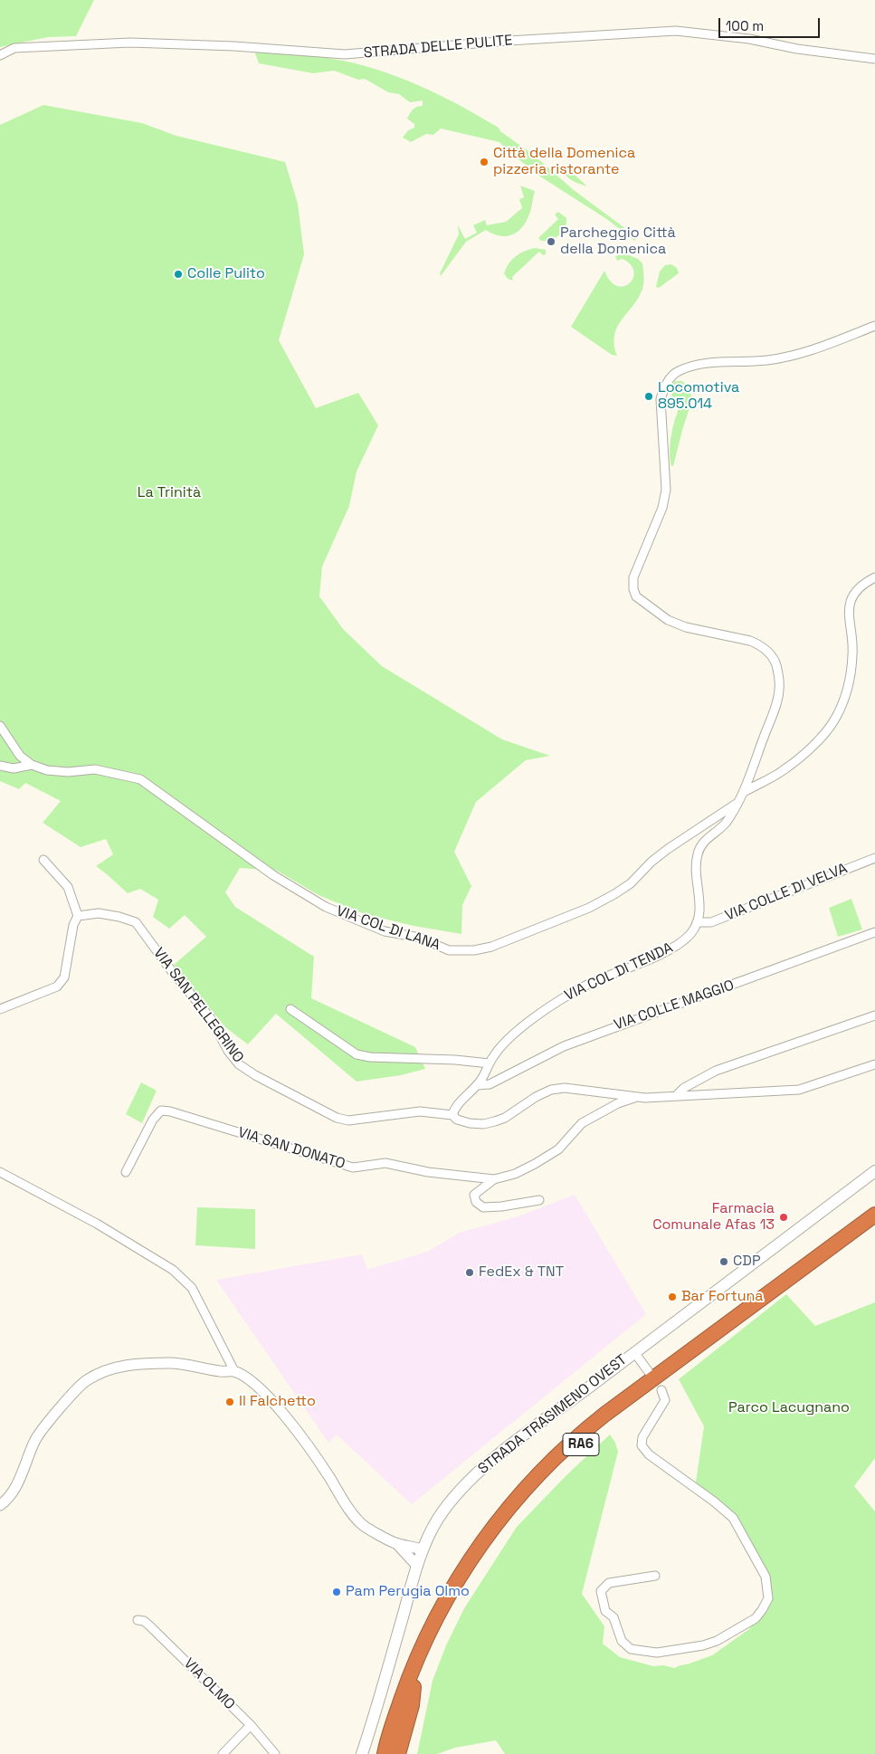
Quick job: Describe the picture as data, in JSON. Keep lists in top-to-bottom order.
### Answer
{
  "streets": {
    "highway": ["RA6"],
    "main road": ["STRADA TRASIMENO OVEST"],
    "street": [
      "STRADA DELLE PULITE",
      "VIA COLLE DI VELVA",
      "VIA COL DI LANA",
      "VIA COL DI TENDA",
      "VIA SAN PELLEGRINO",
      "VIA COLLE MAGGIO",
      "VIA SAN DONATO",
      "VIA OLMO"
    ]
  },
  "crossings": [
    ["VIA COLLE DI VELVA", "VIA COL DI TENDA"],
    ["VIA COL DI LANA", "VIA COL DI TENDA"],
    ["VIA COL DI TENDA", "VIA SAN PELLEGRINO"],
    ["VIA COL DI TENDA", "VIA COLLE MAGGIO"]
  ],
  "parks": ["La Trinità", "Parco Lacugnano"],
  "places": [
    "Città della Domenica pizzeria ristorante",
    "Parcheggio Città della Domenica",
    "Colle Pulito",
    "Locomotiva 895.014",
    "Farmacia Comunale Afas 13",
    "CDP",
    "FedEx & TNT",
    "Bar Fortuna",
    "Il Falchetto",
    "Pam Perugia Olmo"
  ],
  "scale_bar": "100 m"
}
